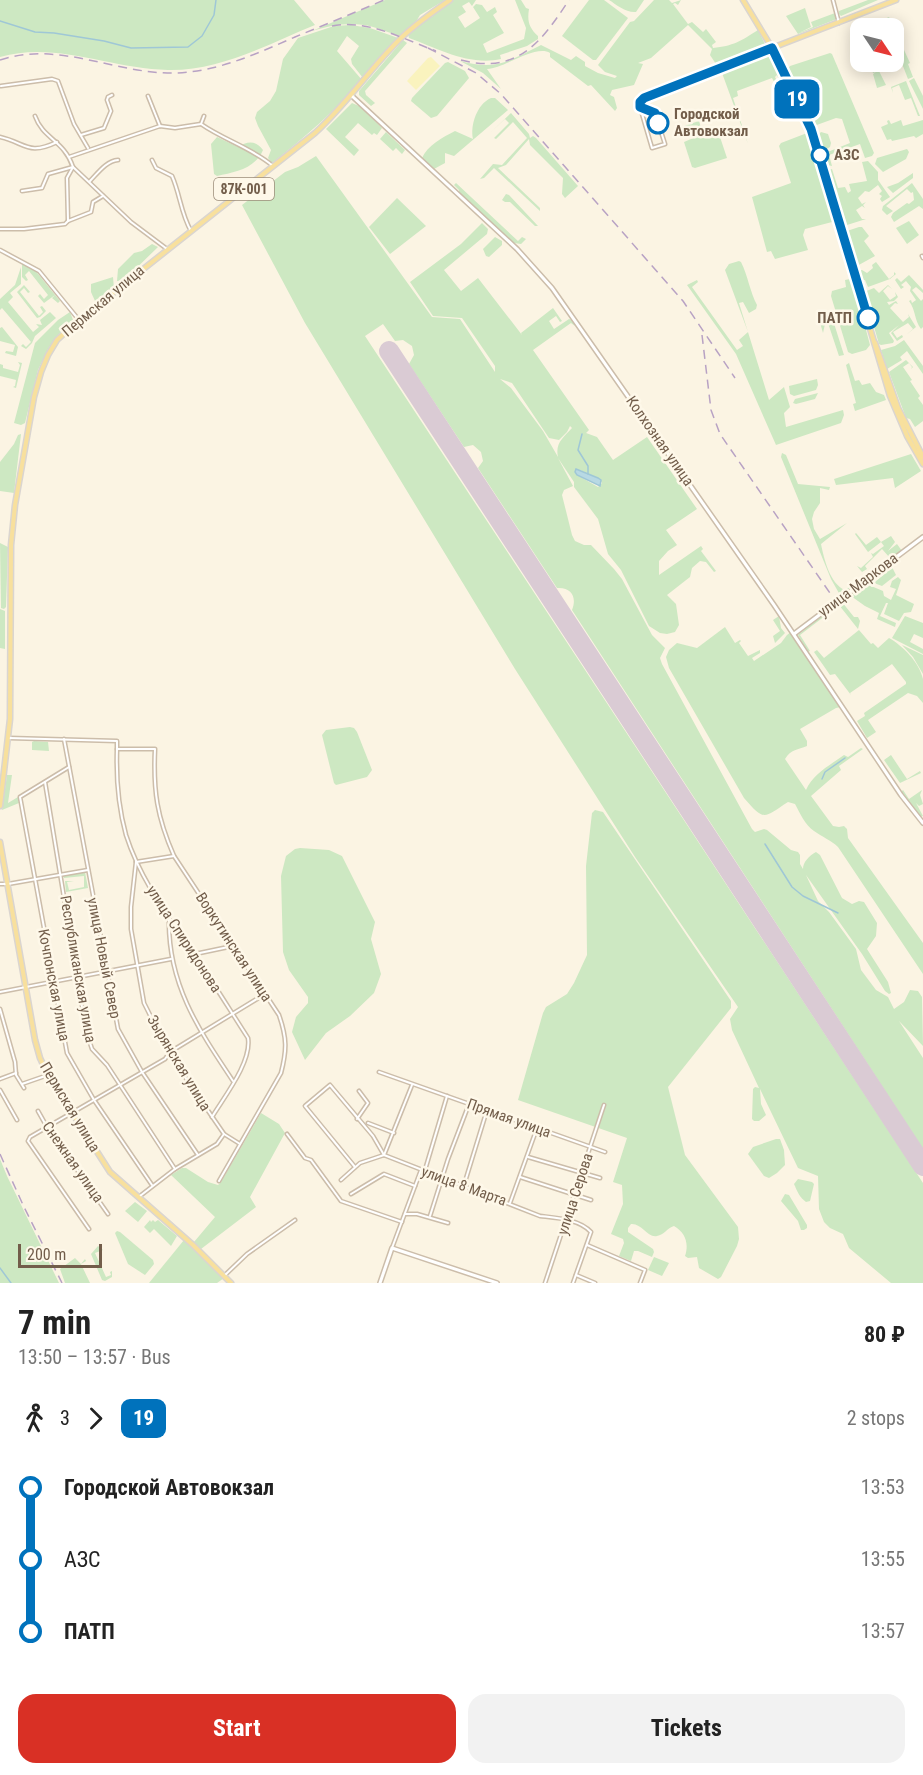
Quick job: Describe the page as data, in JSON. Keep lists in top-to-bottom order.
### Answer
{
  "streets": {
    "main road": ["87К-001", "Пермская улица"],
    "street": [
      "Колхозная улица",
      "улица Маркова",
      "улица Спиридонова",
      "Воркутинская улица",
      "улица Новый Север",
      "Республиканская улица",
      "Кочпонская улица",
      "Зырянская улица",
      "Прямая улица",
      "Снежная улица",
      "улица 8 Марта",
      "улица Серова"
    ]
  },
  "crossings": [
    ["Пермская улица", "Колхозная улица"],
    ["Колхозная улица", "улица Маркова"],
    ["улица Спиридонова", "Воркутинская улица"],
    ["улица Спиридонова", "Зырянская улица"],
    ["Воркутинская улица", "Зырянская улица"],
    ["Республиканская улица", "Кочпонская улица"],
    ["Прямая улица", "улица Серова"],
    ["улица 8 Марта", "улица Серова"]
  ],
  "places": ["Городской Автовокзал", "АЗС", "ПАТП"],
  "lines": ["bus line 19"],
  "scale_bar": "200 m",
  "north": "bottom right",
  "page": {
    "on_map": "19",
    "scale": "200 m",
    "heading": ["7 min", "13:50 – 13:57 · Bus", "80 ₽"],
    "legs": ["3", "19", "2 stops"],
    "list": [
      {
        "name": "Городской Автовокзал",
        "value": "13:53"
      },
      {
        "name": "АЗС",
        "value": "13:55"
      },
      {
        "name": "ПАТП",
        "value": "13:57"
      }
    ],
    "buttons": ["Start", "Tickets"]
  }
}
